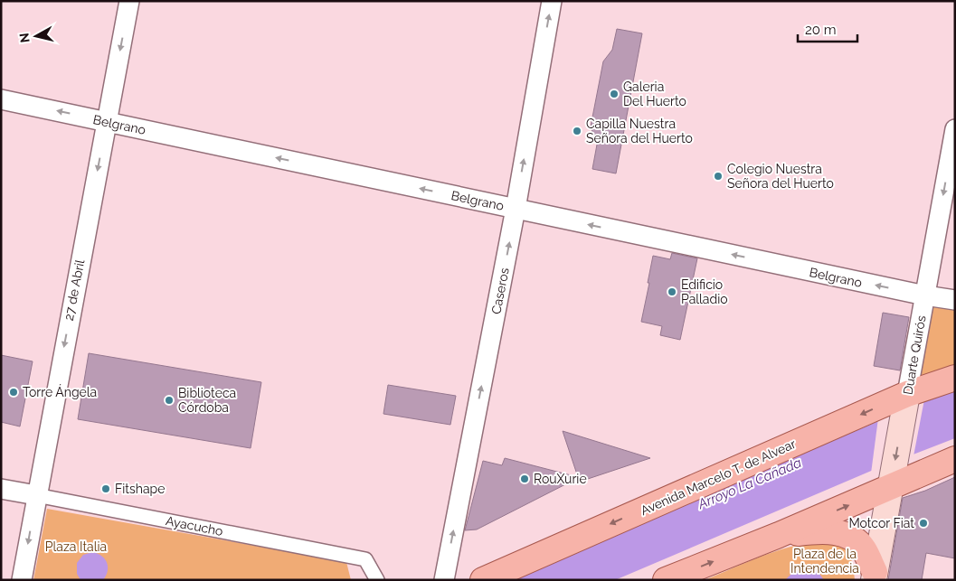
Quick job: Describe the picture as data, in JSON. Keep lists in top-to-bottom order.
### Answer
{
  "streets": {
    "main road": ["Duarte Quirós", "Avenida Marcelo T. de Alvear"],
    "street": [
      "Belgrano",
      "27 de Abril",
      "Caseros",
      "Ayacucho"
    ]
  },
  "crossings": [
    ["Belgrano", "27 de Abril"],
    ["Belgrano", "Caseros"],
    ["Belgrano", "Duarte Quirós"],
    ["27 de Abril", "Ayacucho"],
    ["Duarte Quirós", "Avenida Marcelo T. de Alvear"]
  ],
  "one_way": [
    "Belgrano",
    "27 de Abril",
    "Caseros",
    "Duarte Quirós"
  ],
  "water": ["Arroyo La Cañada"],
  "parks": ["Plaza Italia", "Plaza de la Intendencia"],
  "places": [
    "Galeria Del Huerto",
    "Capilla Nuestra Señora del Huerto",
    "Colegio Nuestra Señora del Huerto",
    "Edificio Palladio",
    "Torre Ángela",
    "Biblioteca Córdoba",
    "RouXurie",
    "Fitshape",
    "Motcor Fiat"
  ],
  "scale_bar": "20 m",
  "north": "left"
}
